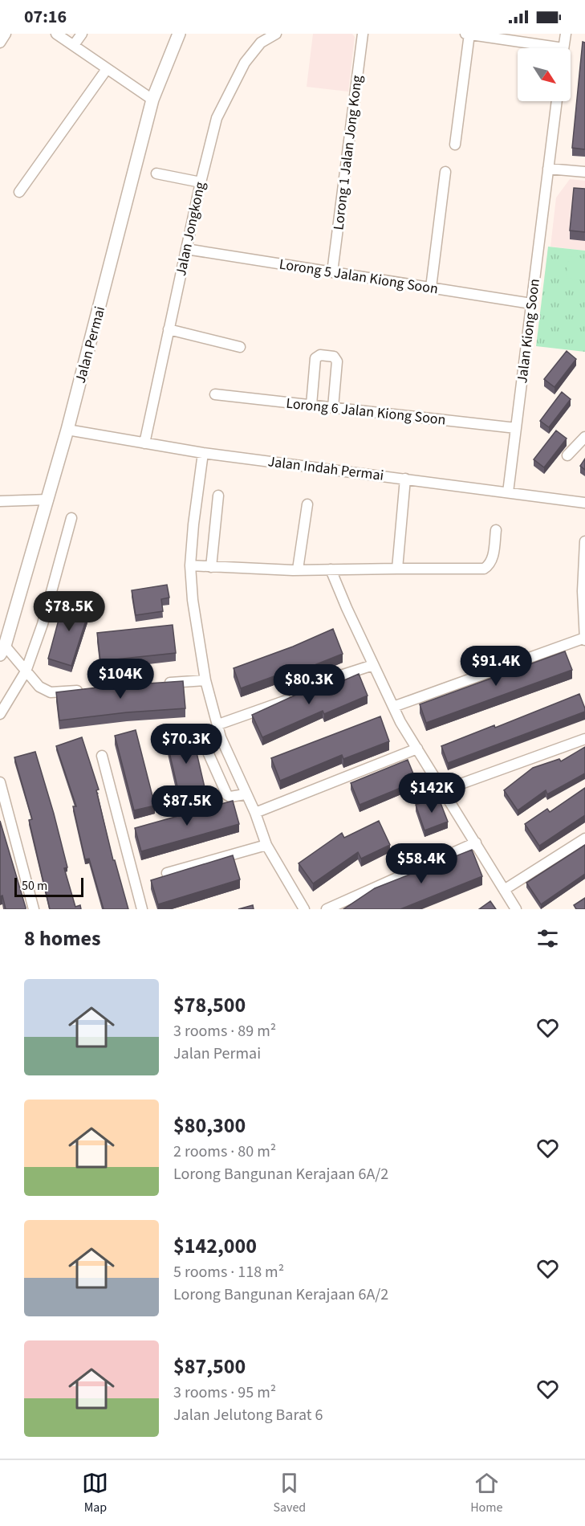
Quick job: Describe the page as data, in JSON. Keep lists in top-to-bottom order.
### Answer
{
  "streets": {
    "street": [
      "Lorong 1 Jalan Jong Kong",
      "Jalan Jongkong",
      "Lorong 5 Jalan Kiong Soon",
      "Jalan Kiong Soon",
      "Jalan Permai",
      "Lorong 6 Jalan Kiong Soon",
      "Jalan Indah Permai"
    ]
  },
  "crossings": [
    ["Lorong 1 Jalan Jong Kong", "Lorong 5 Jalan Kiong Soon"],
    ["Jalan Jongkong", "Lorong 5 Jalan Kiong Soon"],
    ["Jalan Jongkong", "Jalan Indah Permai"],
    ["Lorong 5 Jalan Kiong Soon", "Jalan Kiong Soon"],
    ["Jalan Kiong Soon", "Lorong 6 Jalan Kiong Soon"],
    ["Jalan Kiong Soon", "Jalan Indah Permai"],
    ["Jalan Permai", "Jalan Indah Permai"]
  ],
  "scale_bar": "50 m",
  "north": "bottom right",
  "page": {
    "status": "07:16",
    "price": [
      "$78.5K",
      "$91.4K",
      "$104K",
      "$80.3K",
      "$70.3K",
      "$142K",
      "$87.5K",
      "$58.4K"
    ],
    "scale": "50 m",
    "heading": "8 homes",
    "list": [
      {
        "name": "$78,500",
        "note": "3 rooms · 89 m² · Jalan Permai"
      },
      {
        "name": "$80,300",
        "note": "2 rooms · 80 m² · Lorong Bangunan Kerajaan 6A/2"
      },
      {
        "name": "$142,000",
        "note": "5 rooms · 118 m² · Lorong Bangunan Kerajaan 6A/2"
      },
      {
        "name": "$87,500",
        "note": "3 rooms · 95 m² · Jalan Jelutong Barat 6"
      }
    ],
    "tabs": ["Map", "Saved", "Home"]
  }
}
